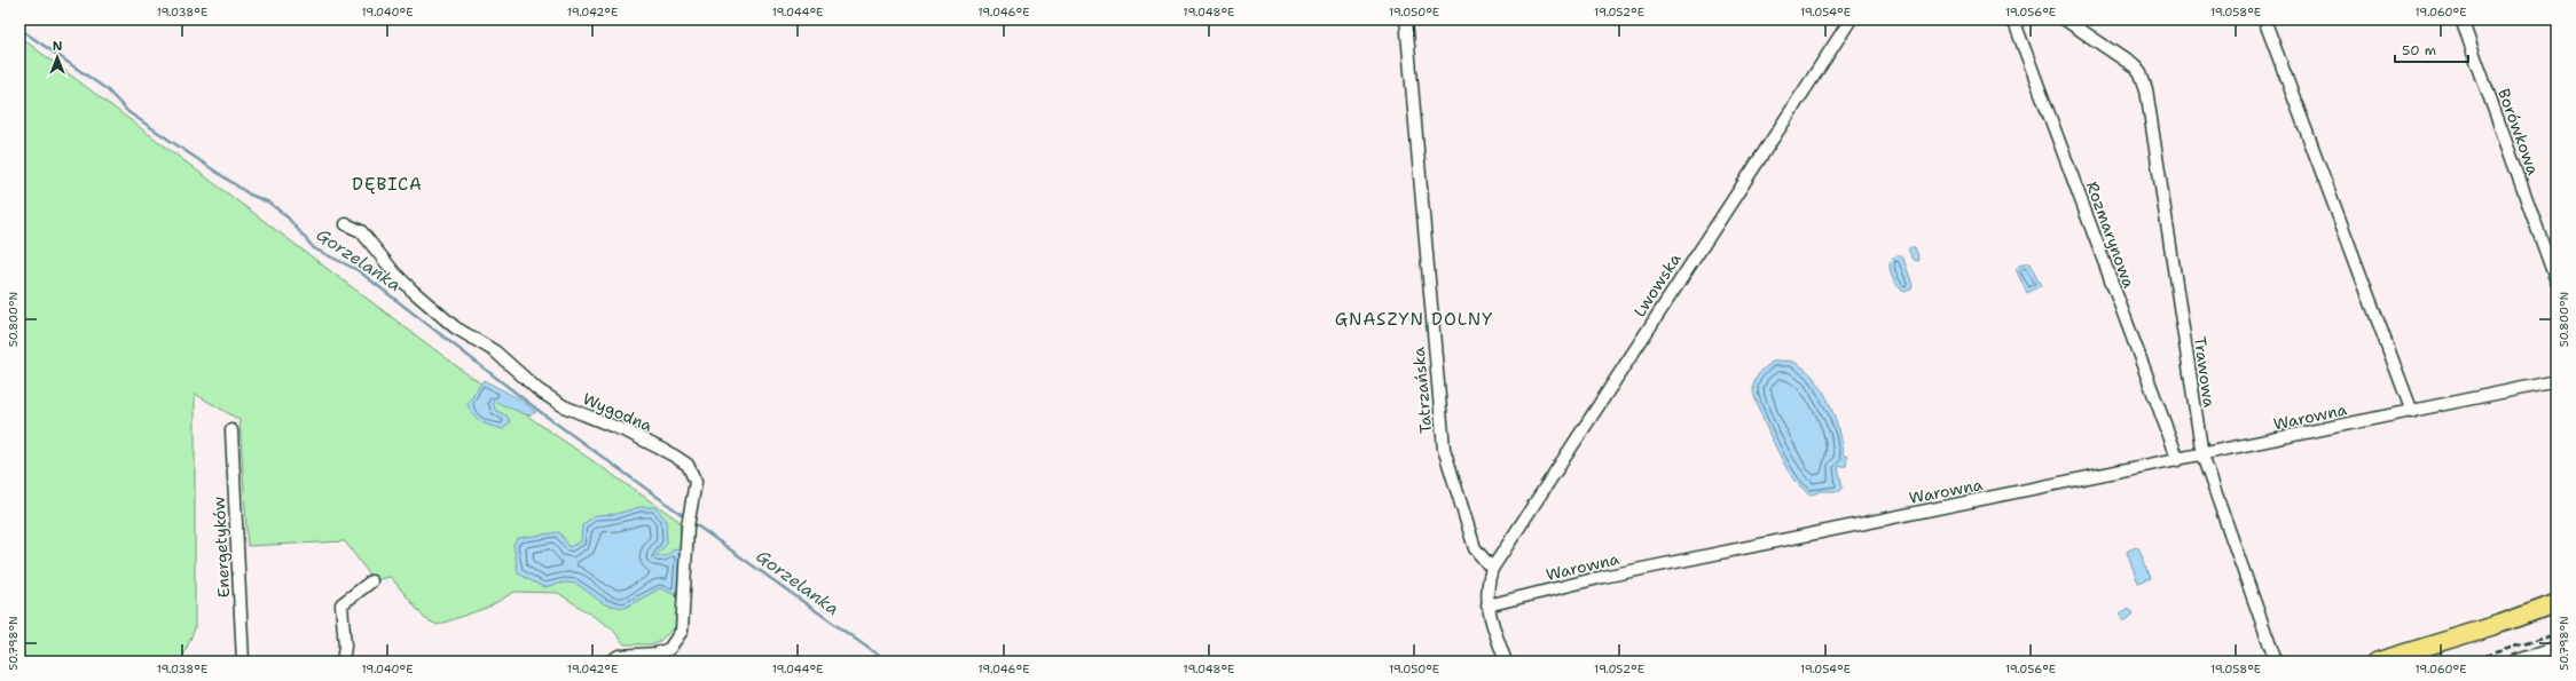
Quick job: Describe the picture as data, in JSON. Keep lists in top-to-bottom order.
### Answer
{
  "streets": {
    "street": [
      "Borówkowa",
      "Rozmarynowa",
      "Lwowska",
      "Trawowa",
      "Tatrzańska",
      "Wygodna",
      "Warowna",
      "Energetyków"
    ]
  },
  "crossings": [
    ["Rozmarynowa", "Warowna"],
    ["Lwowska", "Tatrzańska"],
    ["Trawowa", "Warowna"]
  ],
  "districts": ["DĘBICA", "GNASZYN DOLNY"],
  "water": ["Gorzelanka"],
  "scale_bar": "50 m",
  "north": "top",
  "coordinates": [
    "19.038°E",
    "19.040°E",
    "19.042°E",
    "19.044°E",
    "19.046°E",
    "19.048°E",
    "19.050°E",
    "19.052°E",
    "19.054°E",
    "19.056°E",
    "19.058°E",
    "19.060°E",
    "50.800°N",
    "50.798°N"
  ]
}
